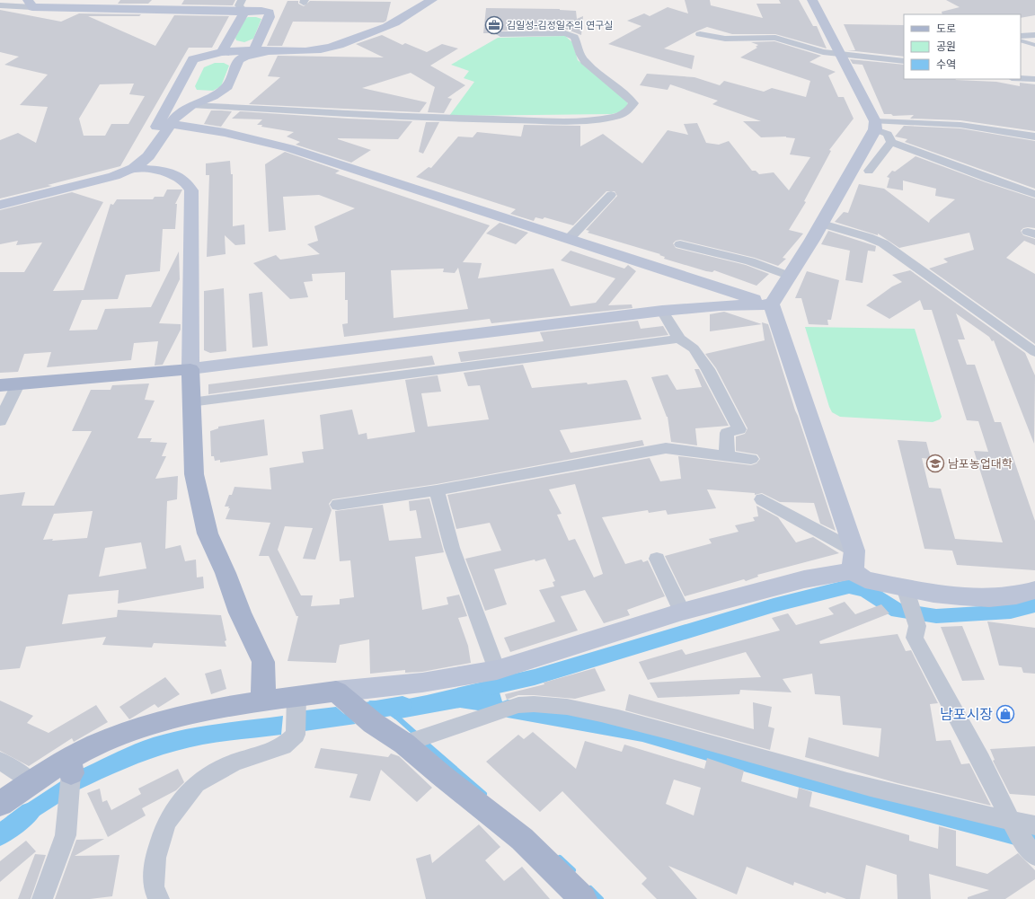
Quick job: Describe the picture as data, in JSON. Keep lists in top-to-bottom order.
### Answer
{
  "places": {
    "office": ["김일성-김정일주의 연구실"],
    "school or university": ["남포농업대학"],
    "shop": ["남포시장"]
  },
  "legend": ["도로", "공원", "수역"]
}
